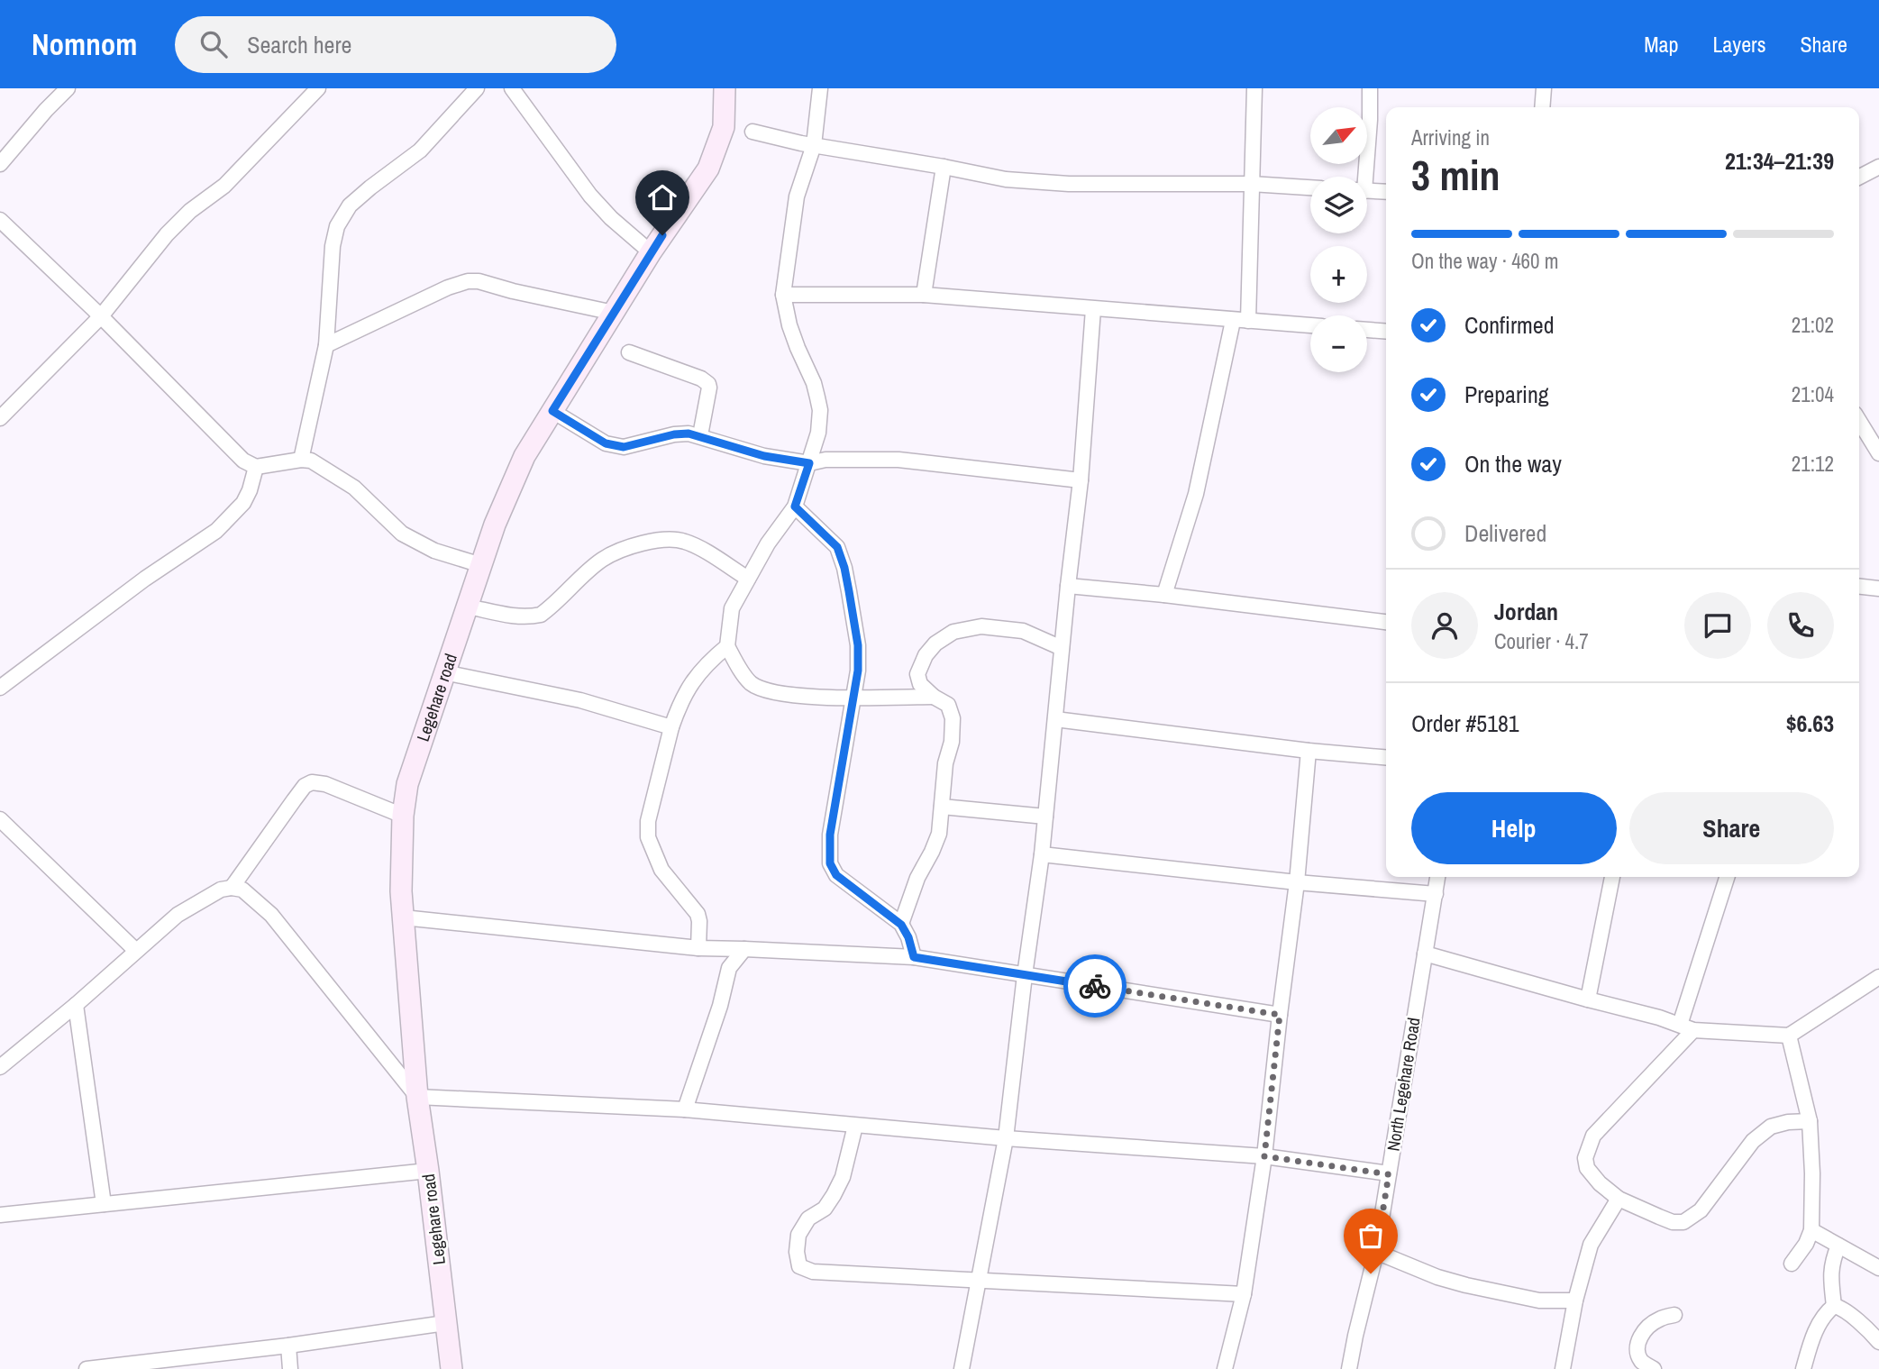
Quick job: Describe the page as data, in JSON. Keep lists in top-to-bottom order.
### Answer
{
  "streets": {
    "main road": ["Legehare road"],
    "street": ["North Legehare Road"]
  },
  "north": "top right",
  "page": {
    "header": "Nomnom",
    "search": "Search here",
    "nav": ["Map", "Layers", "Share"],
    "map_buttons": ["+", "−"],
    "heading": ["3 min", "Arriving in", "21:34–21:39"],
    "panel": [
      "Jordan",
      "Courier · 4.7",
      "Order #5181",
      "$6.63"
    ],
    "bar": "On the way · 460 m",
    "list": [
      ["Confirmed", "21:02"],
      ["Preparing", "21:04"],
      ["On the way", "21:12"],
      "Delivered"
    ],
    "buttons": ["Help", "Share"]
  }
}
